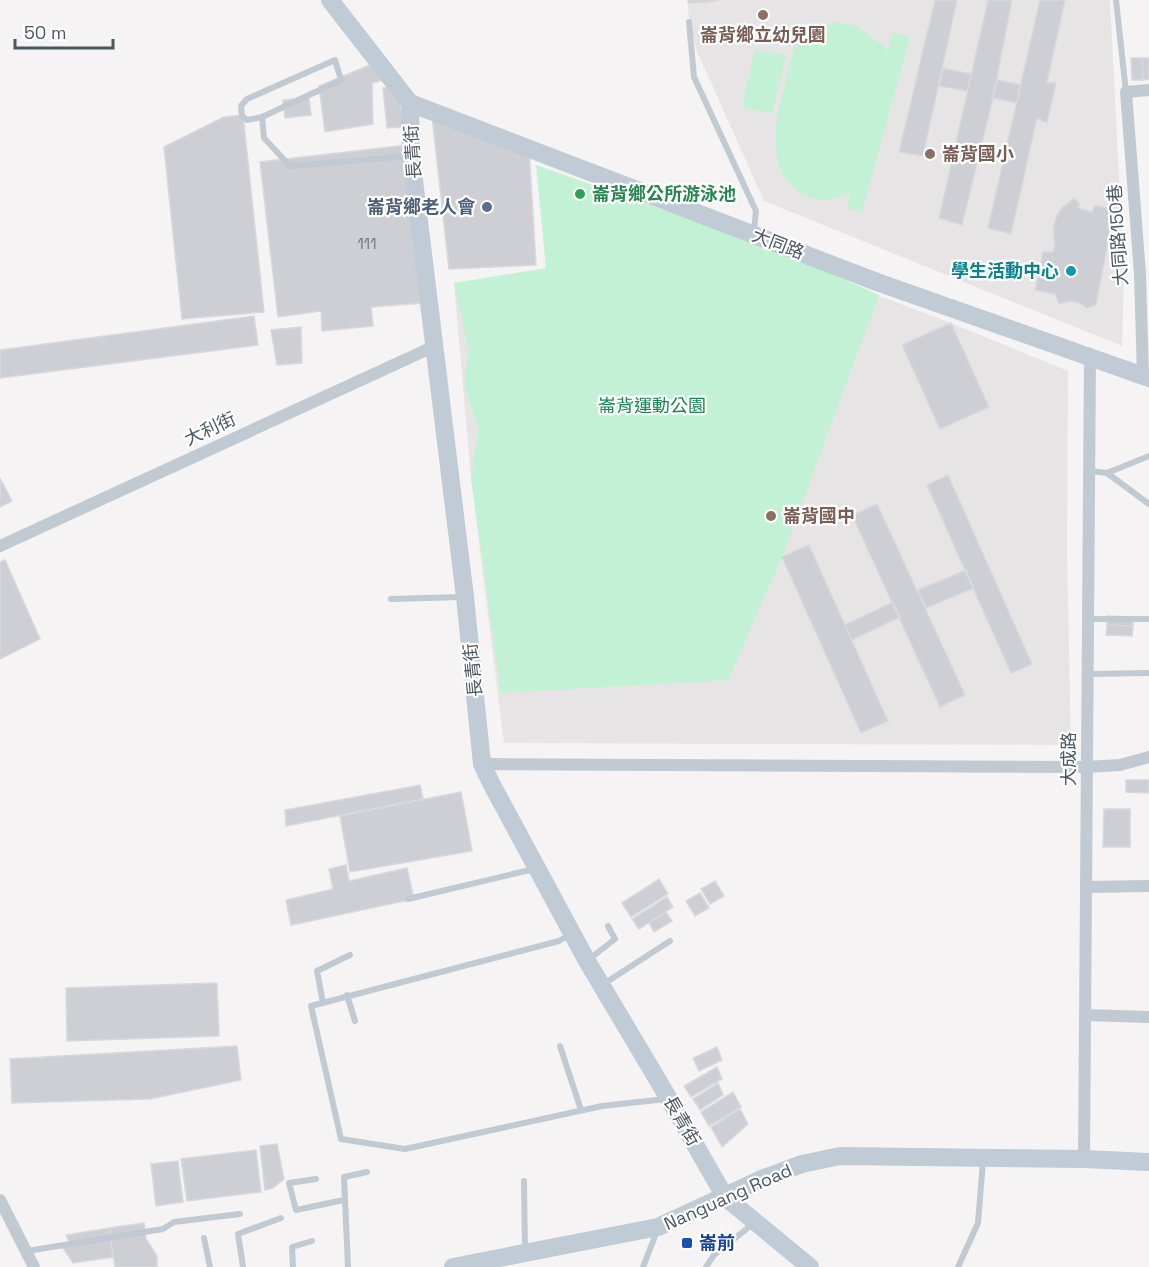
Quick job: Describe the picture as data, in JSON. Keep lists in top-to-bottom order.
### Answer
{
  "streets": {
    "street": [
      "長青街",
      "大同路150巷",
      "大同路",
      "大利街",
      "大成路",
      "Nanguang Road"
    ]
  },
  "crossings": [
    ["長青街", "大同路"],
    ["長青街", "大利街"],
    ["長青街", "Nanguang Road"],
    ["大同路150巷", "大同路"],
    ["大同路", "大成路"],
    ["大成路", "Nanguang Road"]
  ],
  "parks": ["崙背運動公園"],
  "places": {
    "other": [
      "崙背鄉立幼兒園",
      "崙背國小",
      "崙背鄉公所游泳池",
      "崙背鄉老人會",
      "學生活動中心",
      "崙背國中"
    ],
    "transit": ["崙前"]
  },
  "house_numbers": ["111"],
  "scale_bar": "50 m"
}
